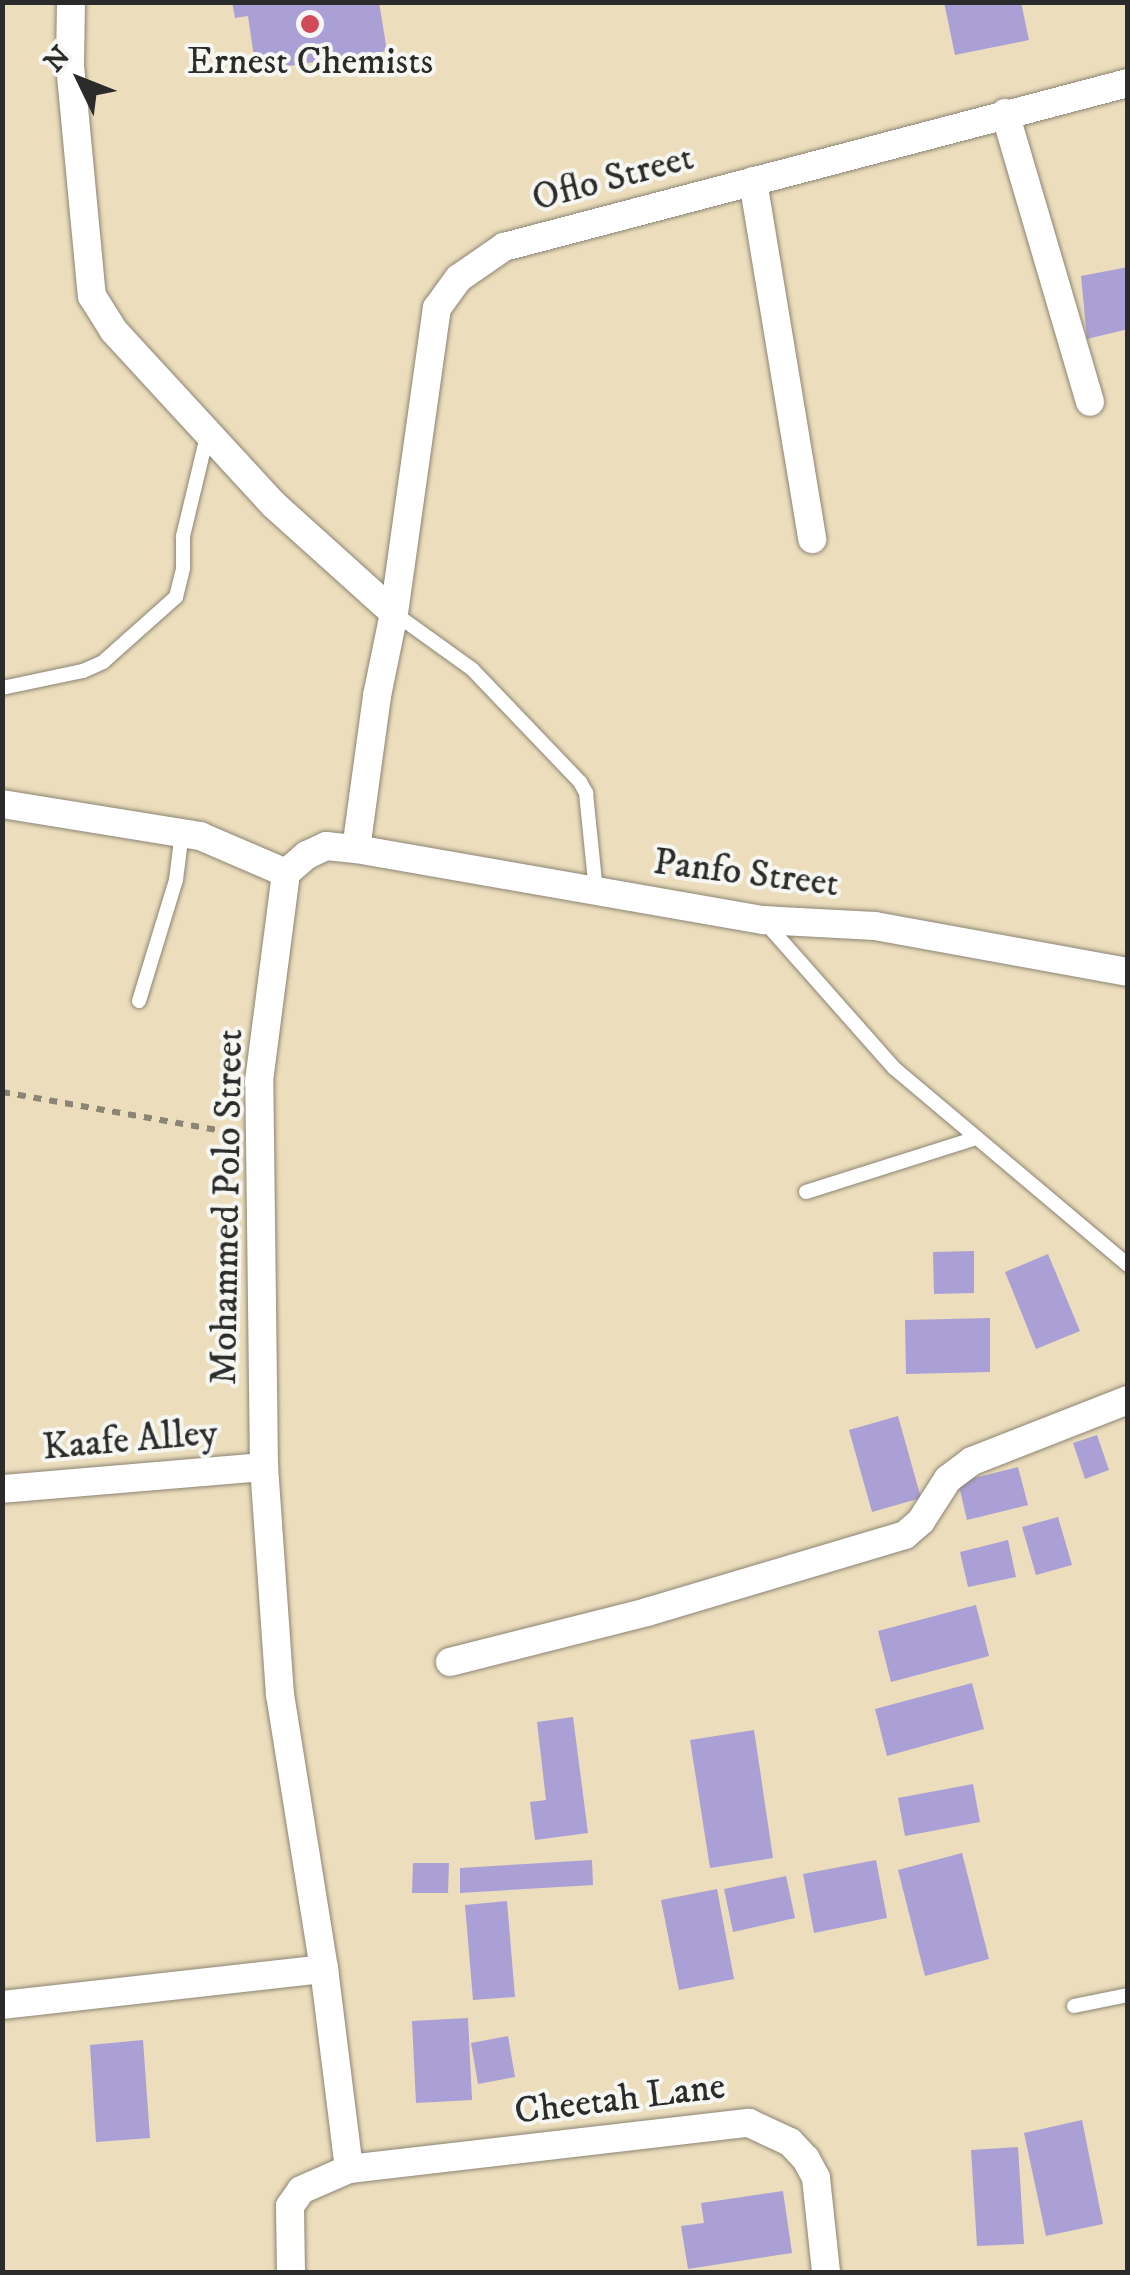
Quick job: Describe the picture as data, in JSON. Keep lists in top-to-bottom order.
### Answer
{
  "streets": {
    "street": [
      "Oflo Street",
      "Panfo Street",
      "Mohammed Polo Street",
      "Kaafe Alley",
      "Cheetah Lane"
    ]
  },
  "crossings": [
    ["Mohammed Polo Street", "Kaafe Alley"],
    ["Mohammed Polo Street", "Cheetah Lane"]
  ],
  "places": ["Ernest Chemists"],
  "north": "top left"
}
